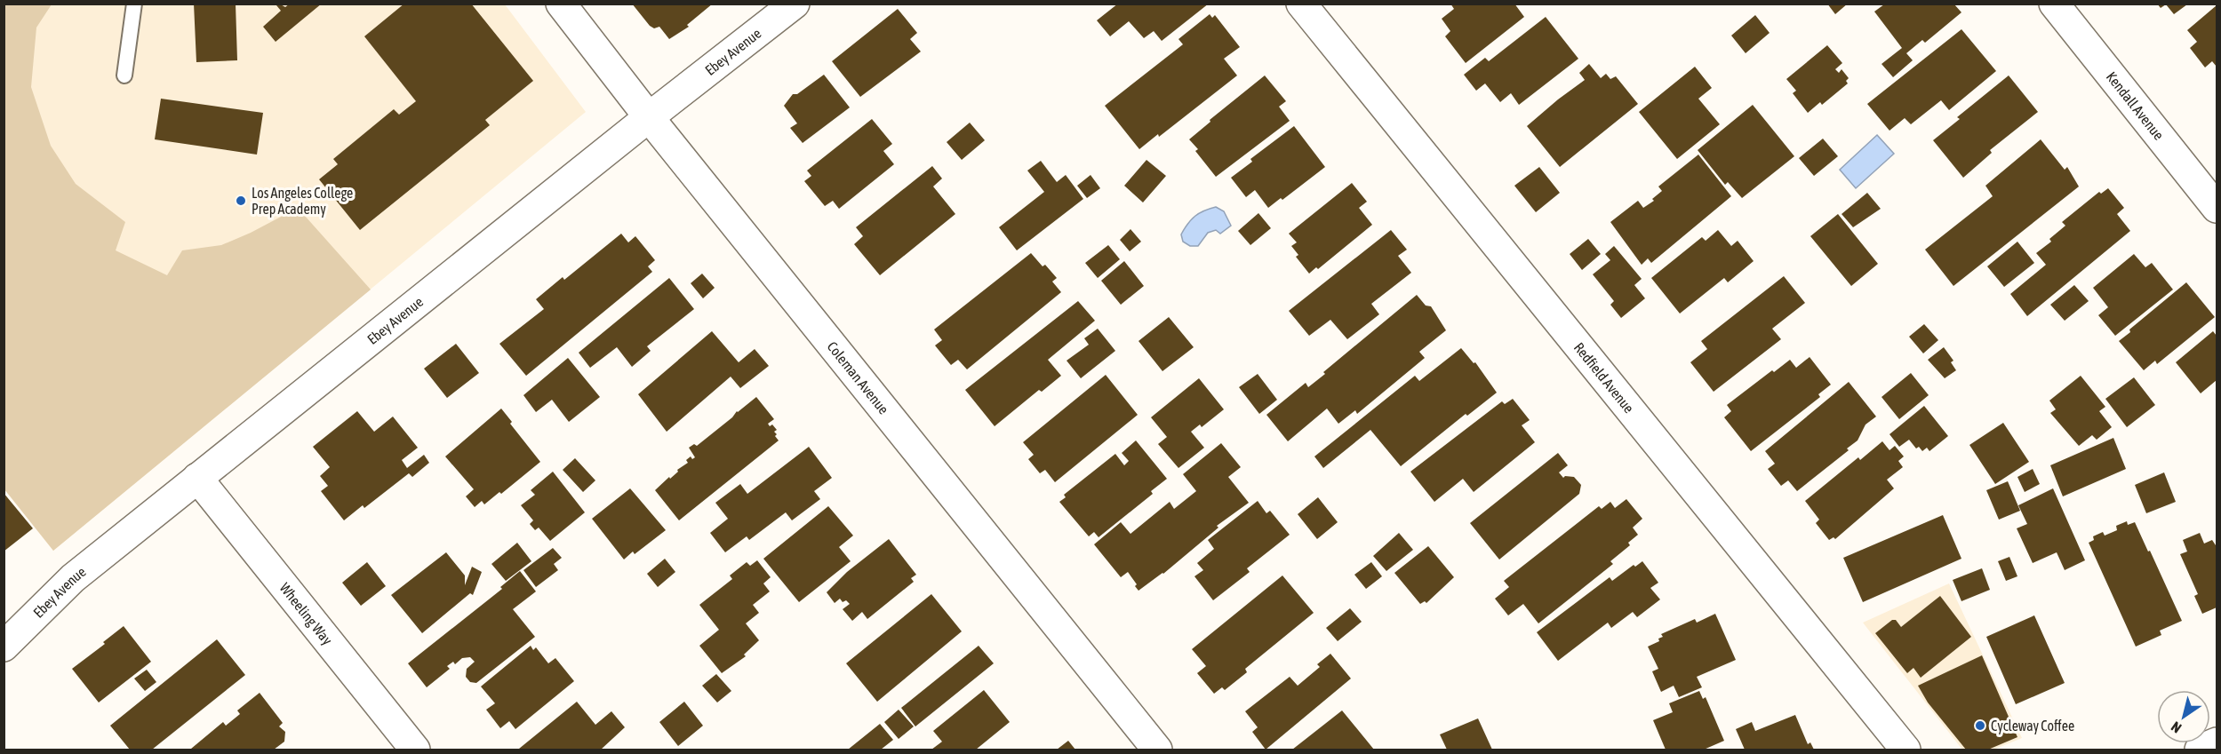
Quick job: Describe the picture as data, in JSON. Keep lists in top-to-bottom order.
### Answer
{
  "streets": {
    "street": [
      "Ebey Avenue",
      "Kendall Avenue",
      "Redfield Avenue",
      "Coleman Avenue",
      "Wheeling Way"
    ]
  },
  "crossings": [
    ["Ebey Avenue", "Coleman Avenue"],
    ["Ebey Avenue", "Wheeling Way"]
  ],
  "places": ["Los Angeles College Prep Academy", "Cycleway Coffee"],
  "north": "bottom left"
}
